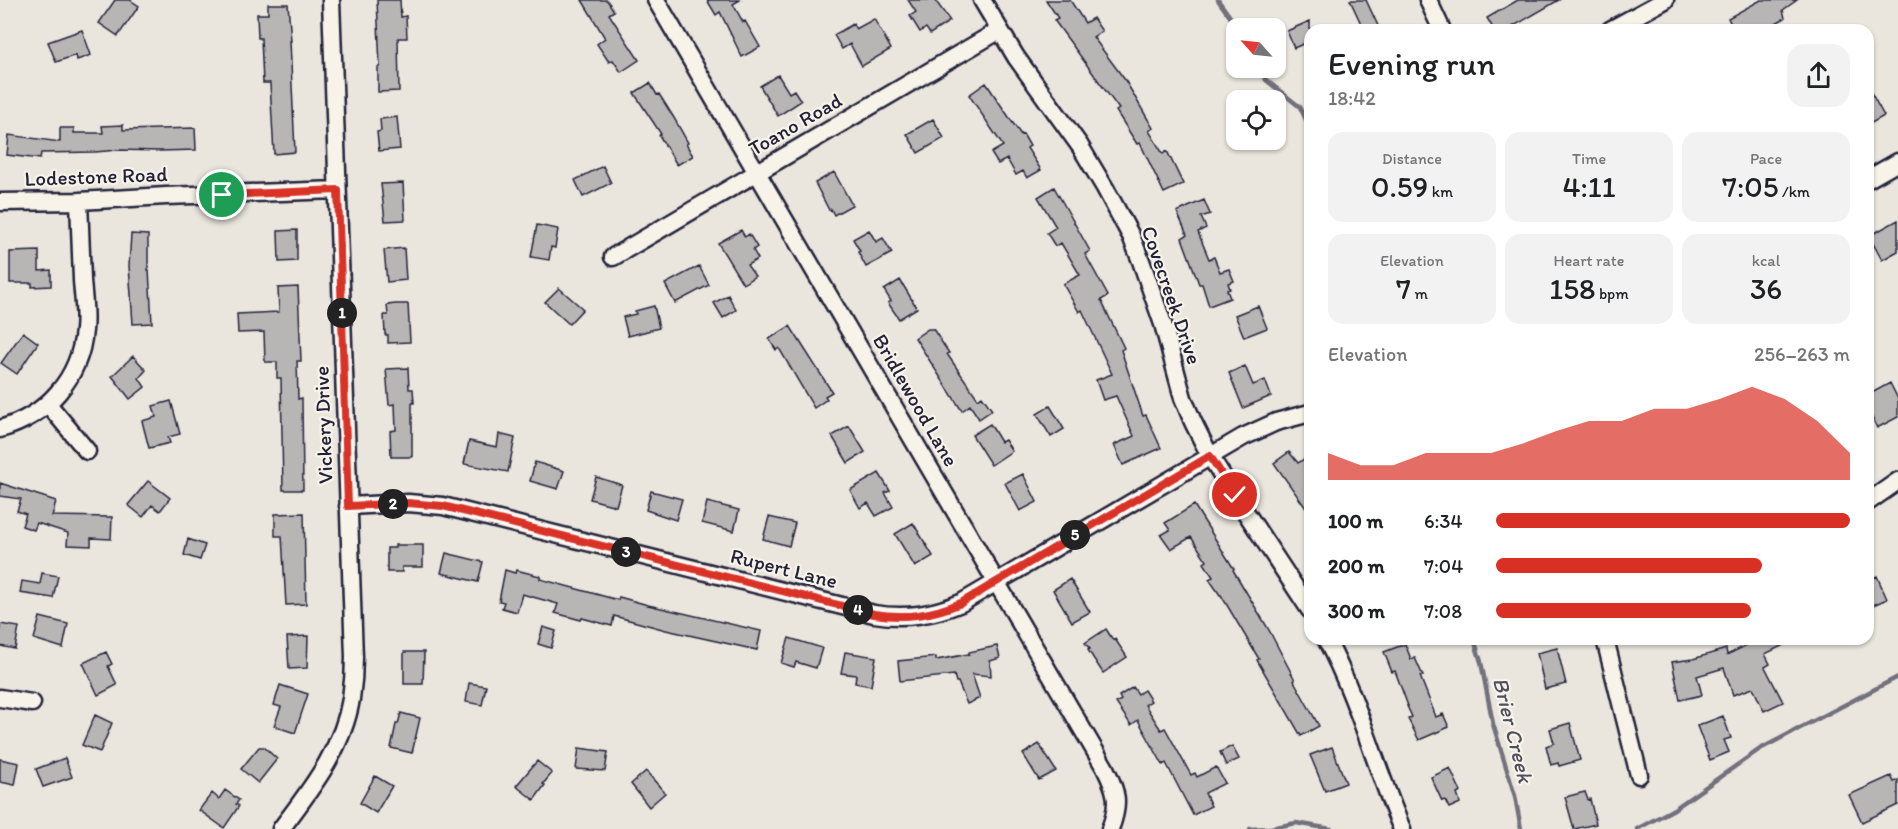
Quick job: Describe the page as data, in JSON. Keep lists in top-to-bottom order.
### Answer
{
  "streets": {
    "street": [
      "Toano Road",
      "Lodestone Road",
      "Covecreek Drive",
      "Bridlewood Lane",
      "Vickery Drive",
      "Rupert Lane"
    ]
  },
  "crossings": [
    ["Toano Road", "Covecreek Drive"],
    ["Toano Road", "Bridlewood Lane"],
    ["Lodestone Road", "Vickery Drive"],
    ["Covecreek Drive", "Rupert Lane"],
    ["Bridlewood Lane", "Rupert Lane"],
    ["Vickery Drive", "Rupert Lane"]
  ],
  "water": ["Brier Creek"],
  "north": "top left",
  "page": {
    "heading": ["Evening run", "18:42"],
    "stats": [
      ["Distance", "0.59 km"],
      ["Time", "4:11"],
      ["Pace", "7:05 /km"],
      ["Elevation", "7 m"],
      ["Heart rate", "158 bpm"],
      ["kcal", "36"]
    ],
    "pins": [
      "1",
      "2",
      "5",
      "3",
      "4"
    ],
    "chart": ["Elevation", "256–263 m"],
    "list": [
      {
        "name": "100 m",
        "note": "6:34"
      },
      {
        "name": "200 m",
        "note": "7:04"
      },
      {
        "name": "300 m",
        "note": "7:08"
      }
    ]
  }
}
